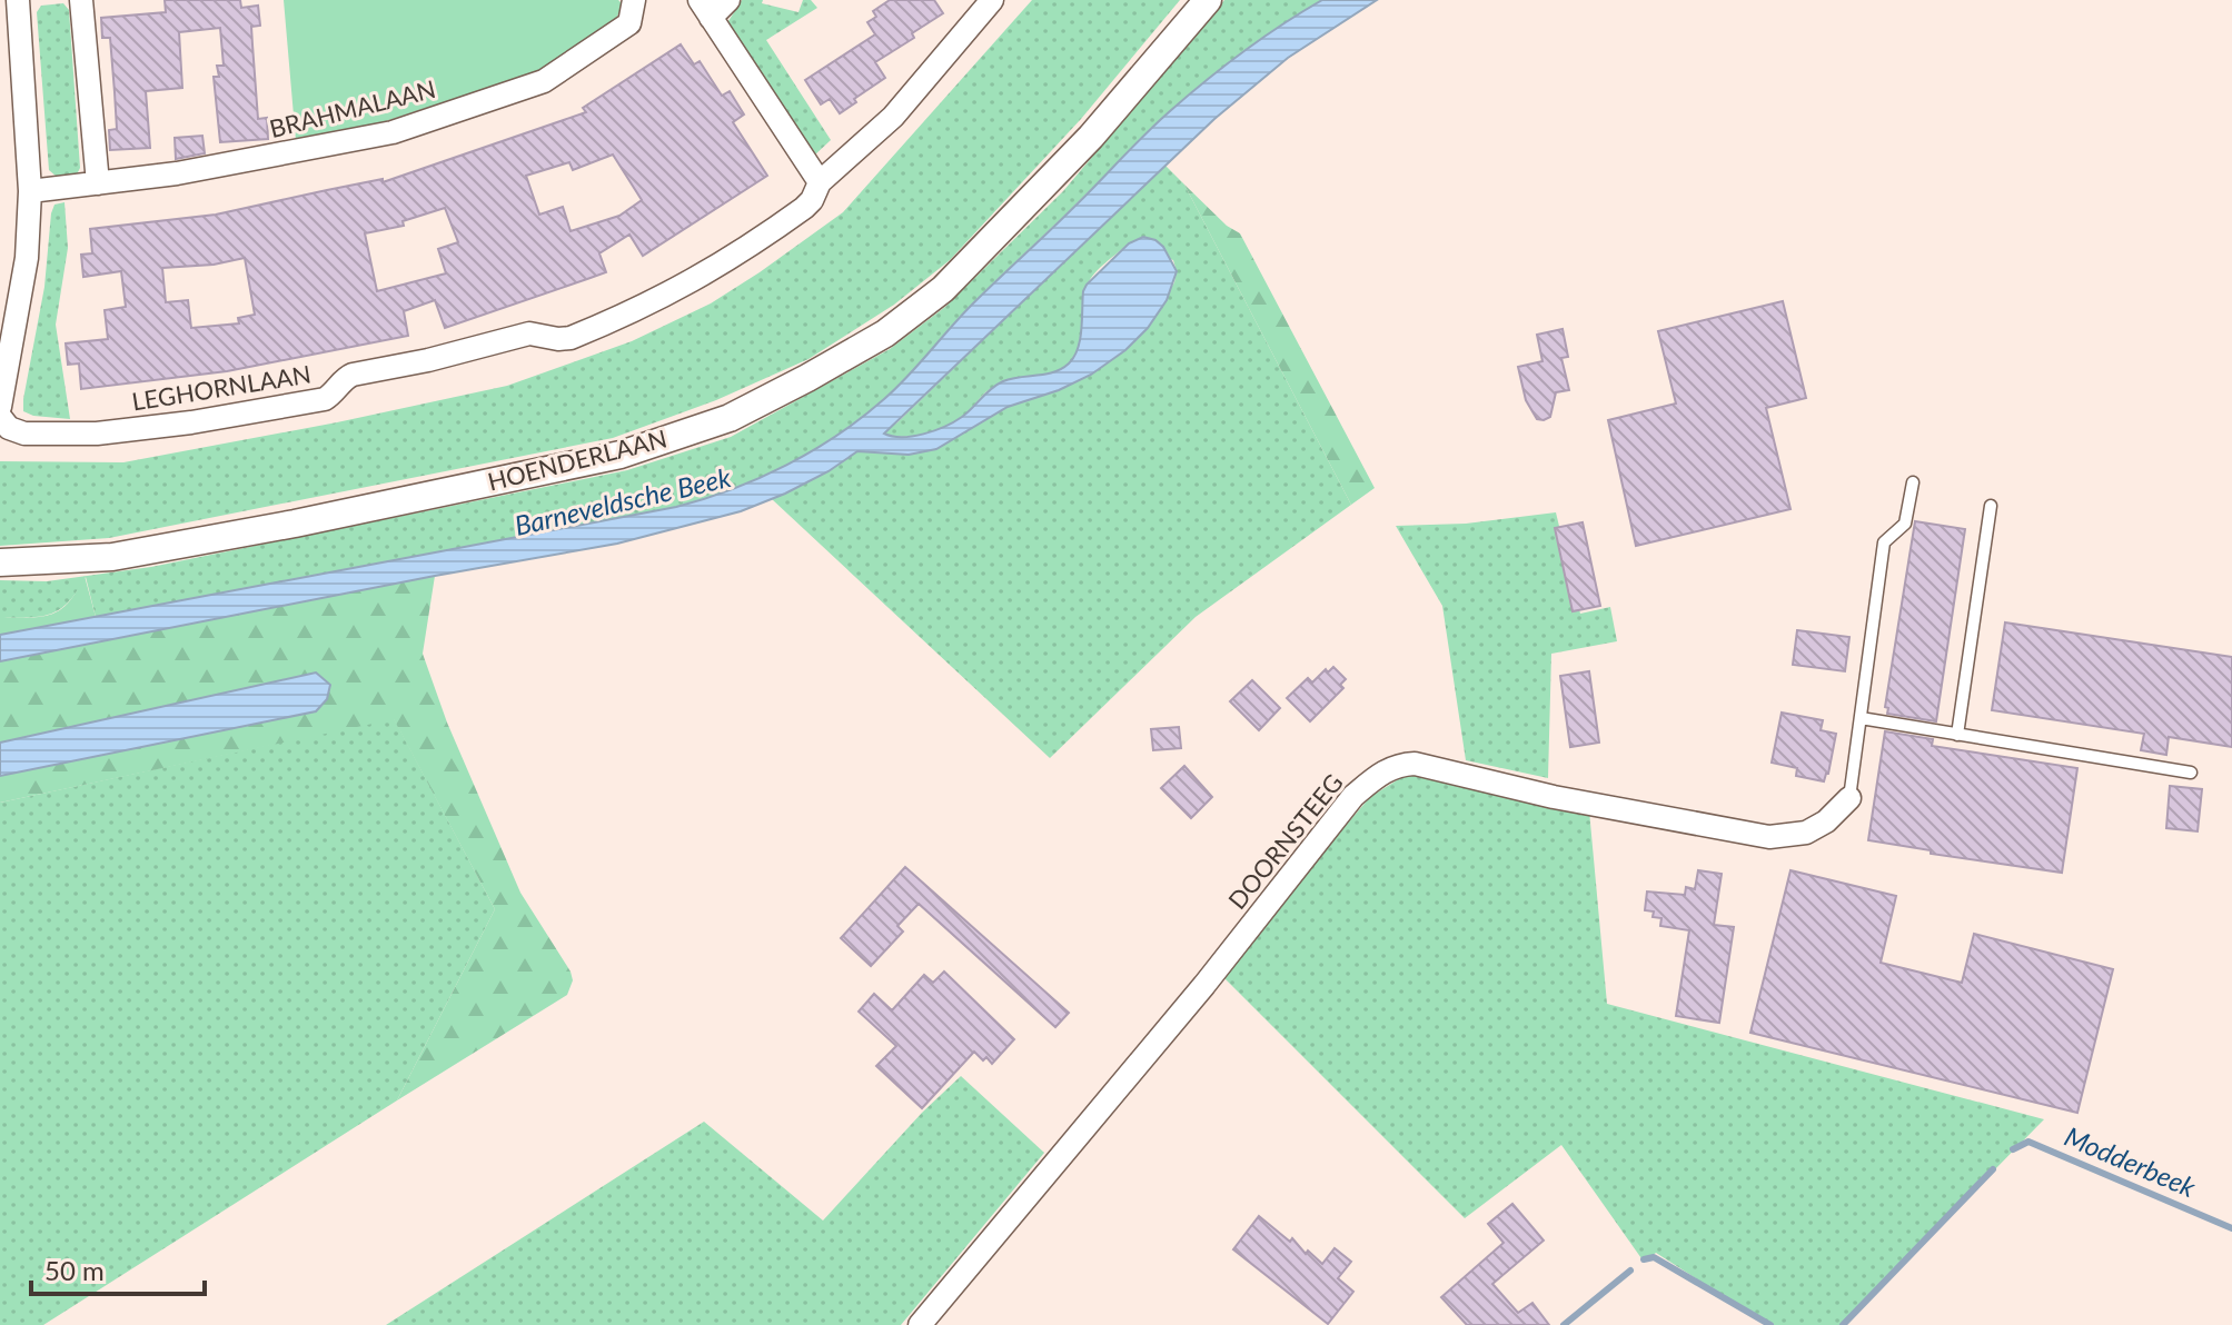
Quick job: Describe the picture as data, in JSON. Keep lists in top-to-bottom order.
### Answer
{
  "streets": {
    "street": [
      "BRAHMALAAN",
      "LEGHORNLAAN",
      "HOENDERLAAN",
      "DOORNSTEEG"
    ]
  },
  "water": ["Barneveldsche Beek", "Modderbeek"],
  "scale_bar": "50 m"
}
